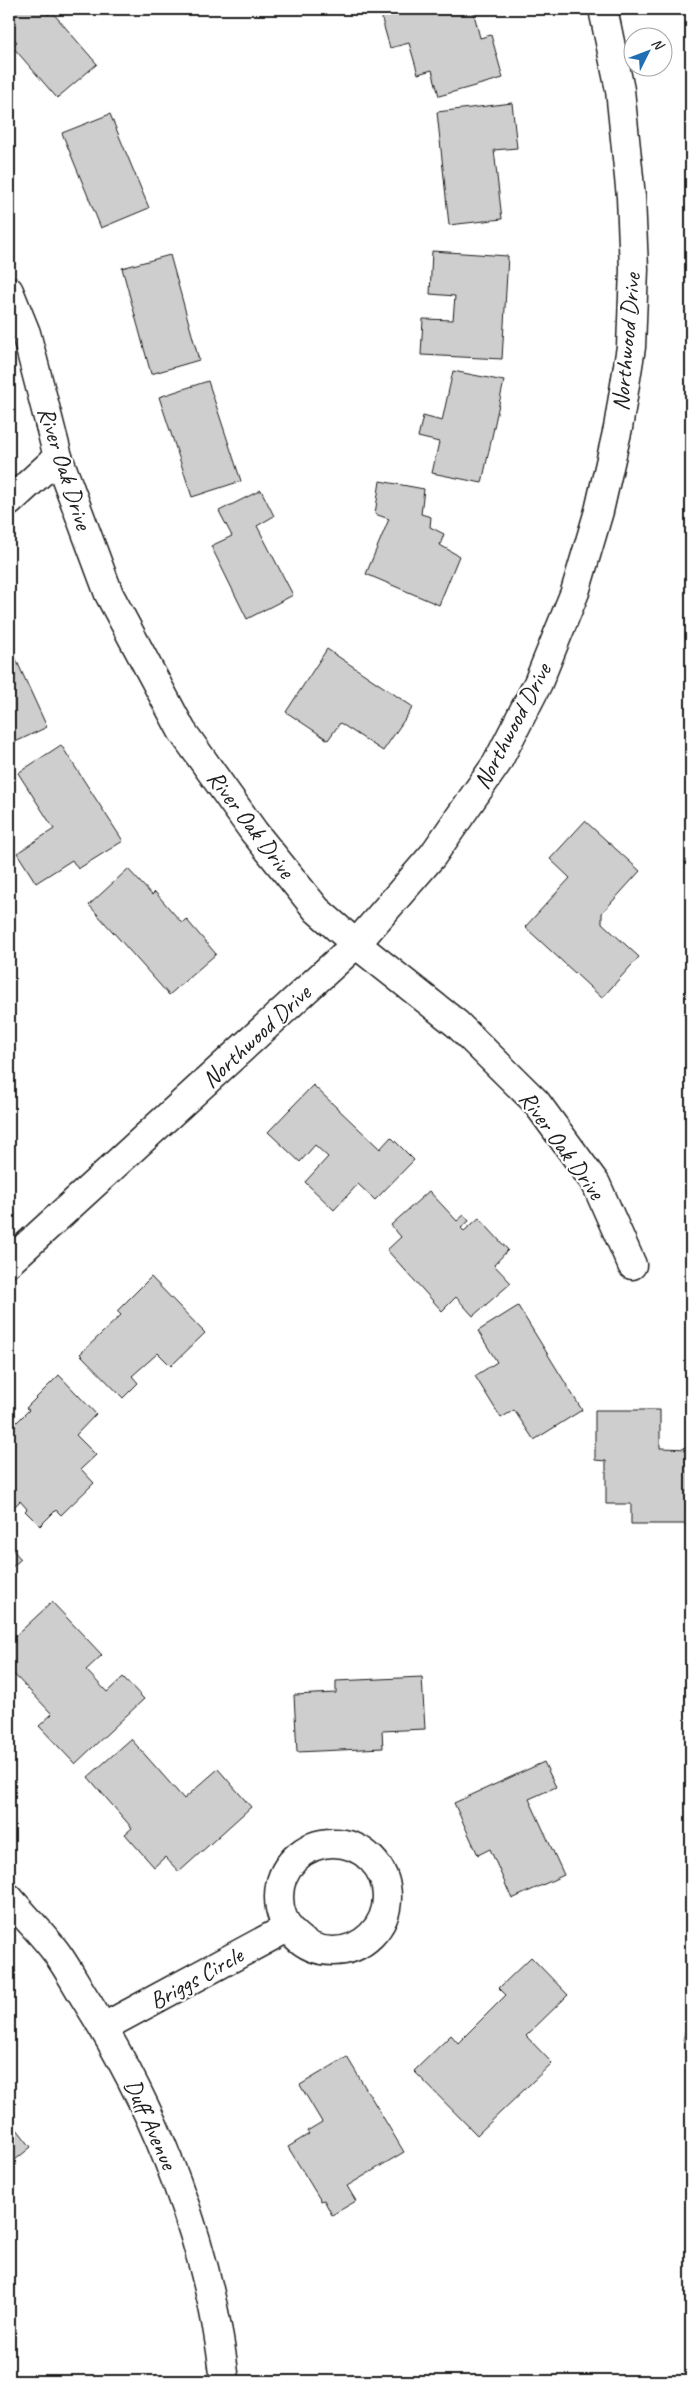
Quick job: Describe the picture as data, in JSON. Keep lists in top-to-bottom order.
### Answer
{
  "streets": {
    "street": [
      "Northwood Drive",
      "River Oak Drive",
      "Briggs Circle",
      "Duff Avenue"
    ]
  },
  "crossings": [
    ["Northwood Drive", "River Oak Drive"],
    ["Briggs Circle", "Duff Avenue"]
  ],
  "north": "top right"
}
